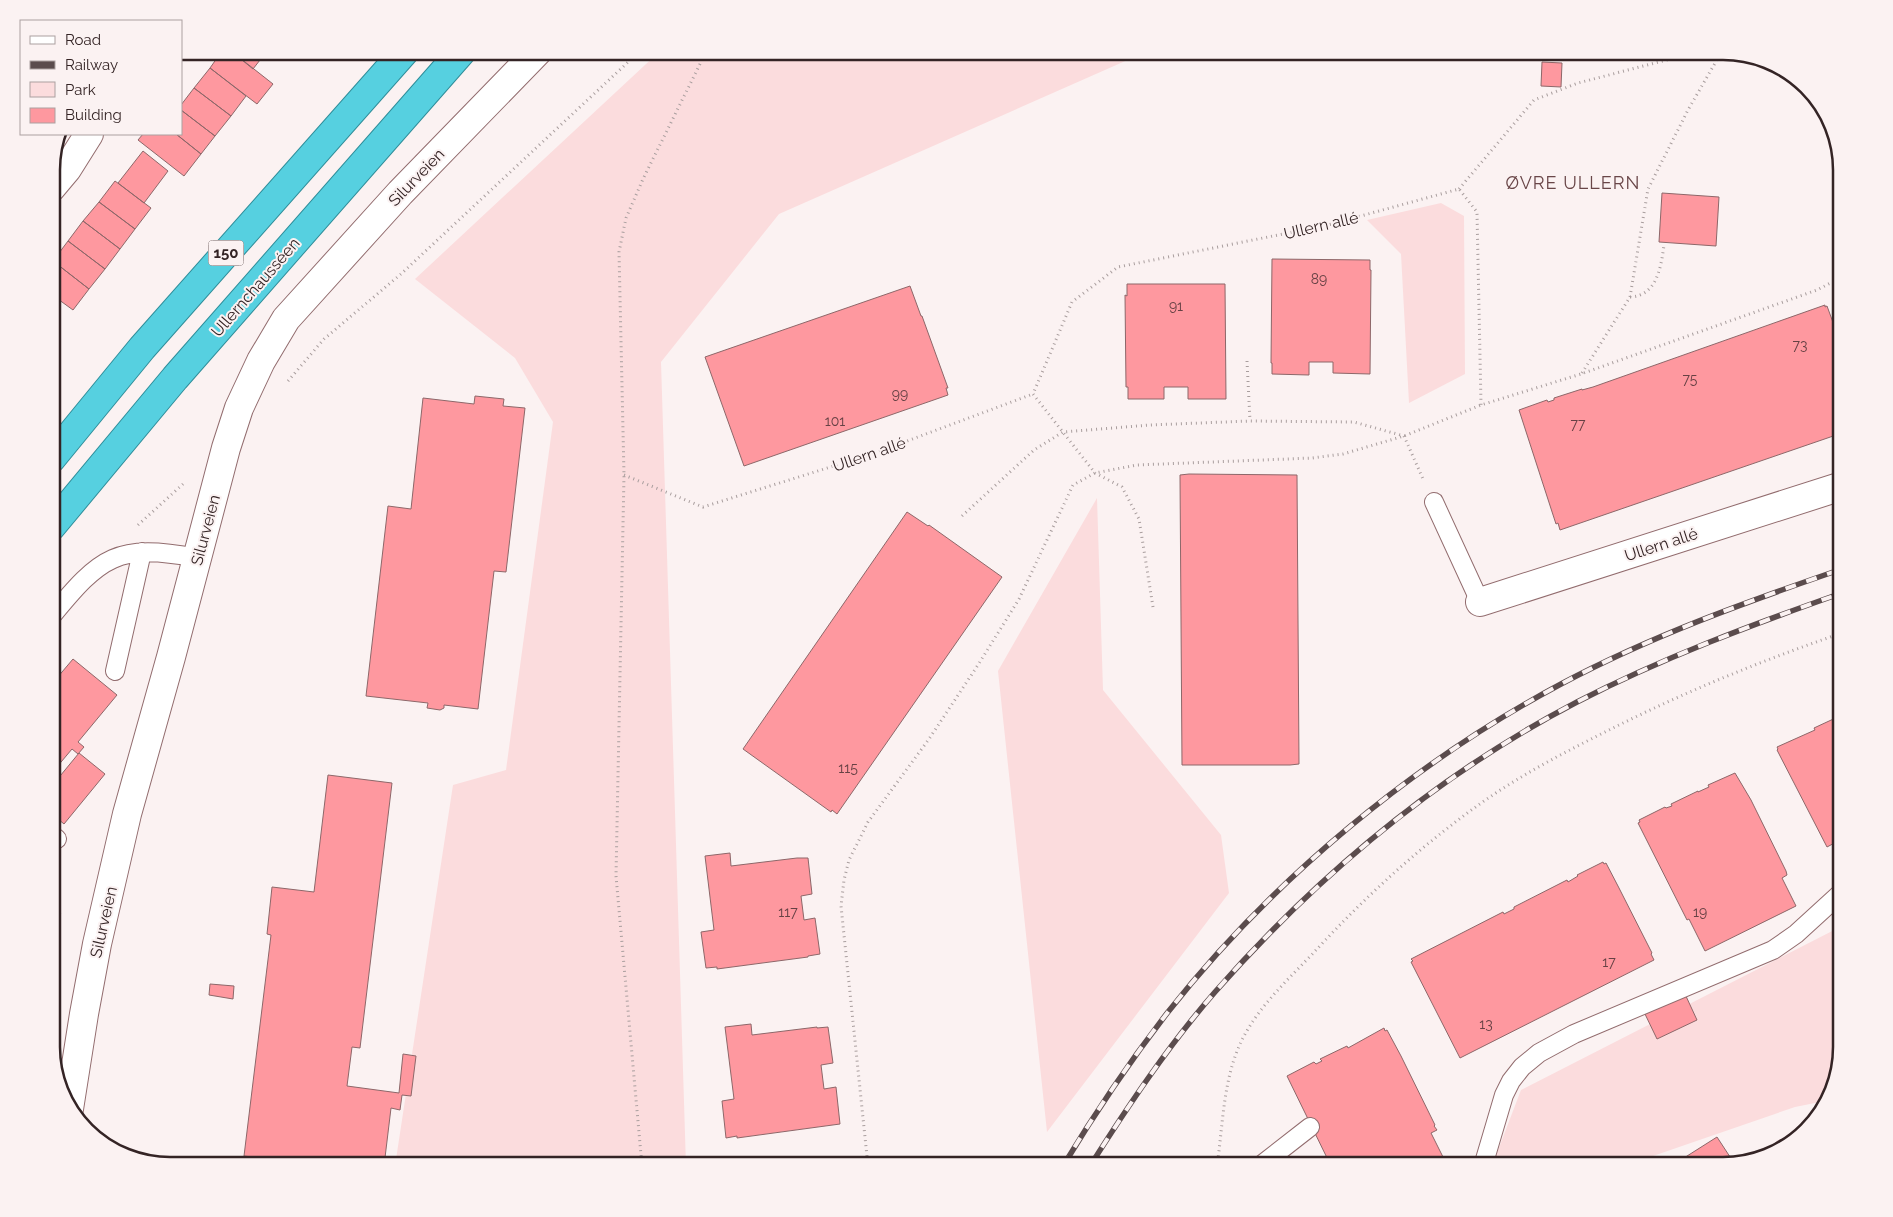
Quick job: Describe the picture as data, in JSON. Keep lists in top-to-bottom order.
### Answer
{
  "streets": {
    "highway": ["150", "Ullernchausséen"],
    "street": ["Silurveien", "Ullern allé"]
  },
  "districts": ["ØVRE ULLERN"],
  "house_numbers": [
    "89",
    "91",
    "73",
    "75",
    "99",
    "101",
    "77",
    "115",
    "117",
    "19",
    "17",
    "13"
  ],
  "legend": [
    "Road",
    "Railway",
    "Park",
    "Building"
  ]
}
